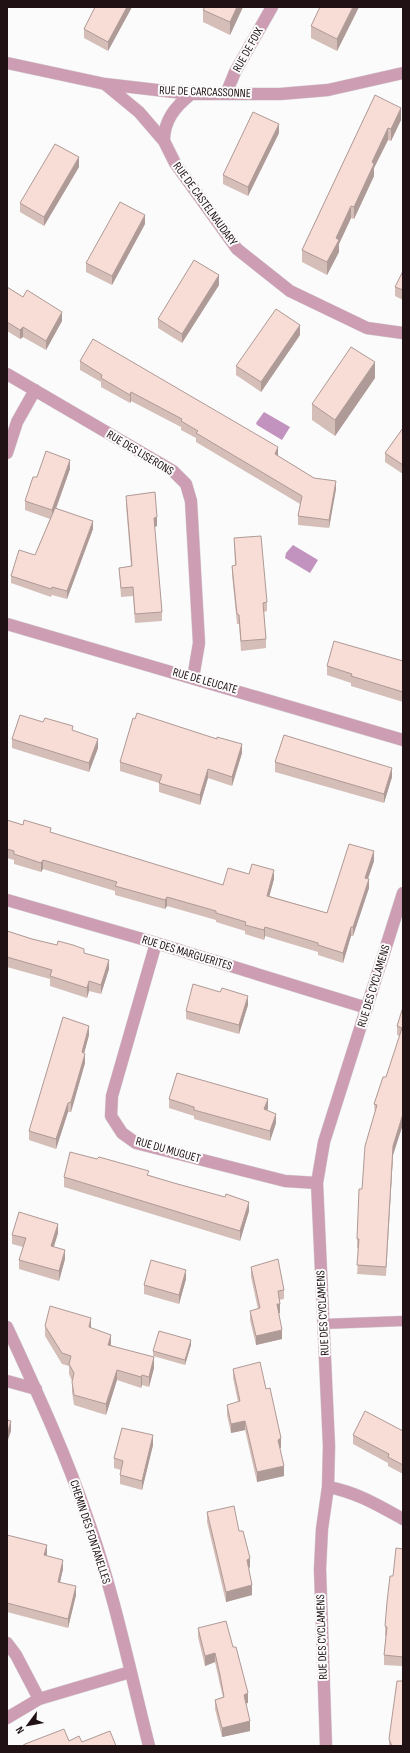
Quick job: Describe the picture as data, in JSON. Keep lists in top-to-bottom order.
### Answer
{
  "streets": {
    "street": [
      "RUE DE FOIX",
      "RUE DE CARCASSONNE",
      "RUE DE CASTELNAUDARY",
      "RUE DES LISERONS",
      "RUE DE LEUCATE",
      "RUE DES MARGUERITES",
      "RUE DES CYCLAMENS",
      "RUE DU MUGUET",
      "CHEMIN DES FONTANELLES"
    ]
  },
  "crossings": [
    ["RUE DE FOIX", "RUE DE CARCASSONNE"],
    ["RUE DE CARCASSONNE", "RUE DE CASTELNAUDARY"],
    ["RUE DES LISERONS", "RUE DE LEUCATE"],
    ["RUE DES MARGUERITES", "RUE DES CYCLAMENS"],
    ["RUE DES MARGUERITES", "RUE DU MUGUET"],
    ["RUE DES CYCLAMENS", "RUE DU MUGUET"]
  ],
  "north": "bottom left"
}
